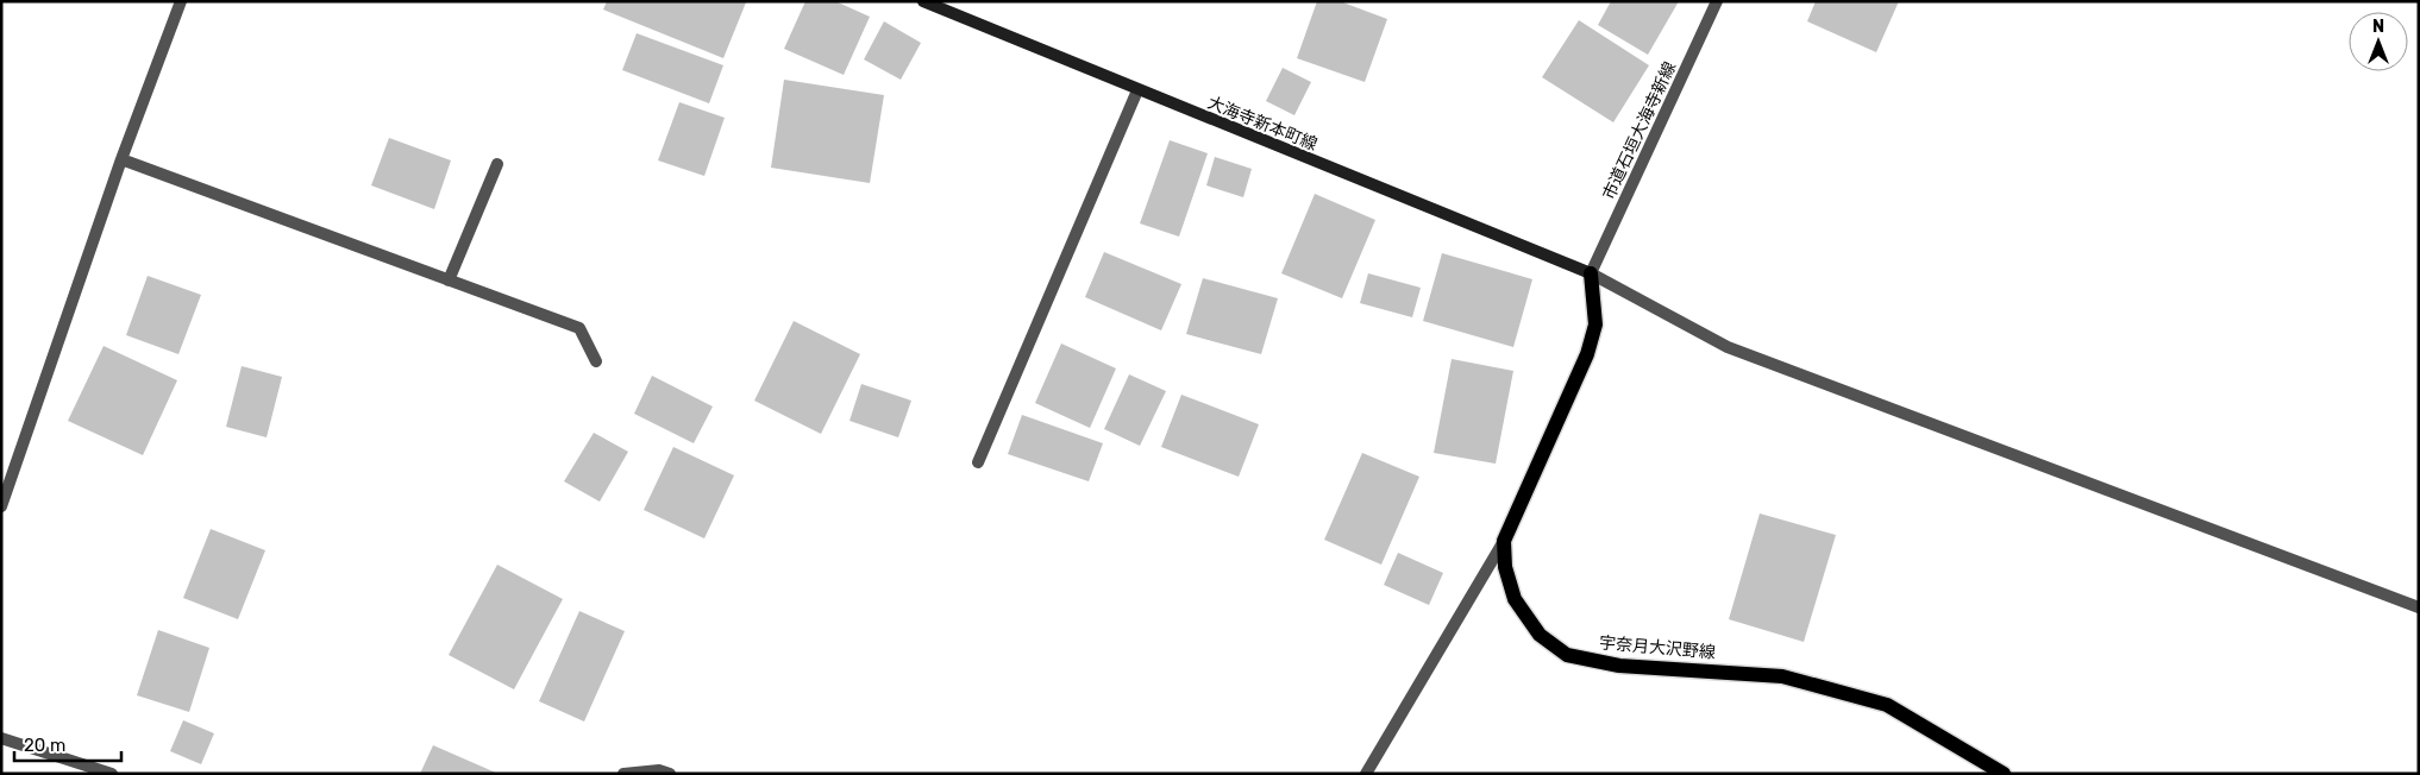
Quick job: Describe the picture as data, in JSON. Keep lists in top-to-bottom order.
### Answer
{
  "streets": {
    "main road": ["大海寺新本町線", "宇奈月大沢野線"],
    "street": ["市道石垣大海寺新線"]
  },
  "crossings": [
    ["大海寺新本町線", "市道石垣大海寺新線"],
    ["大海寺新本町線", "宇奈月大沢野線"],
    ["市道石垣大海寺新線", "宇奈月大沢野線"]
  ],
  "scale_bar": "20 m",
  "north": "top"
}
